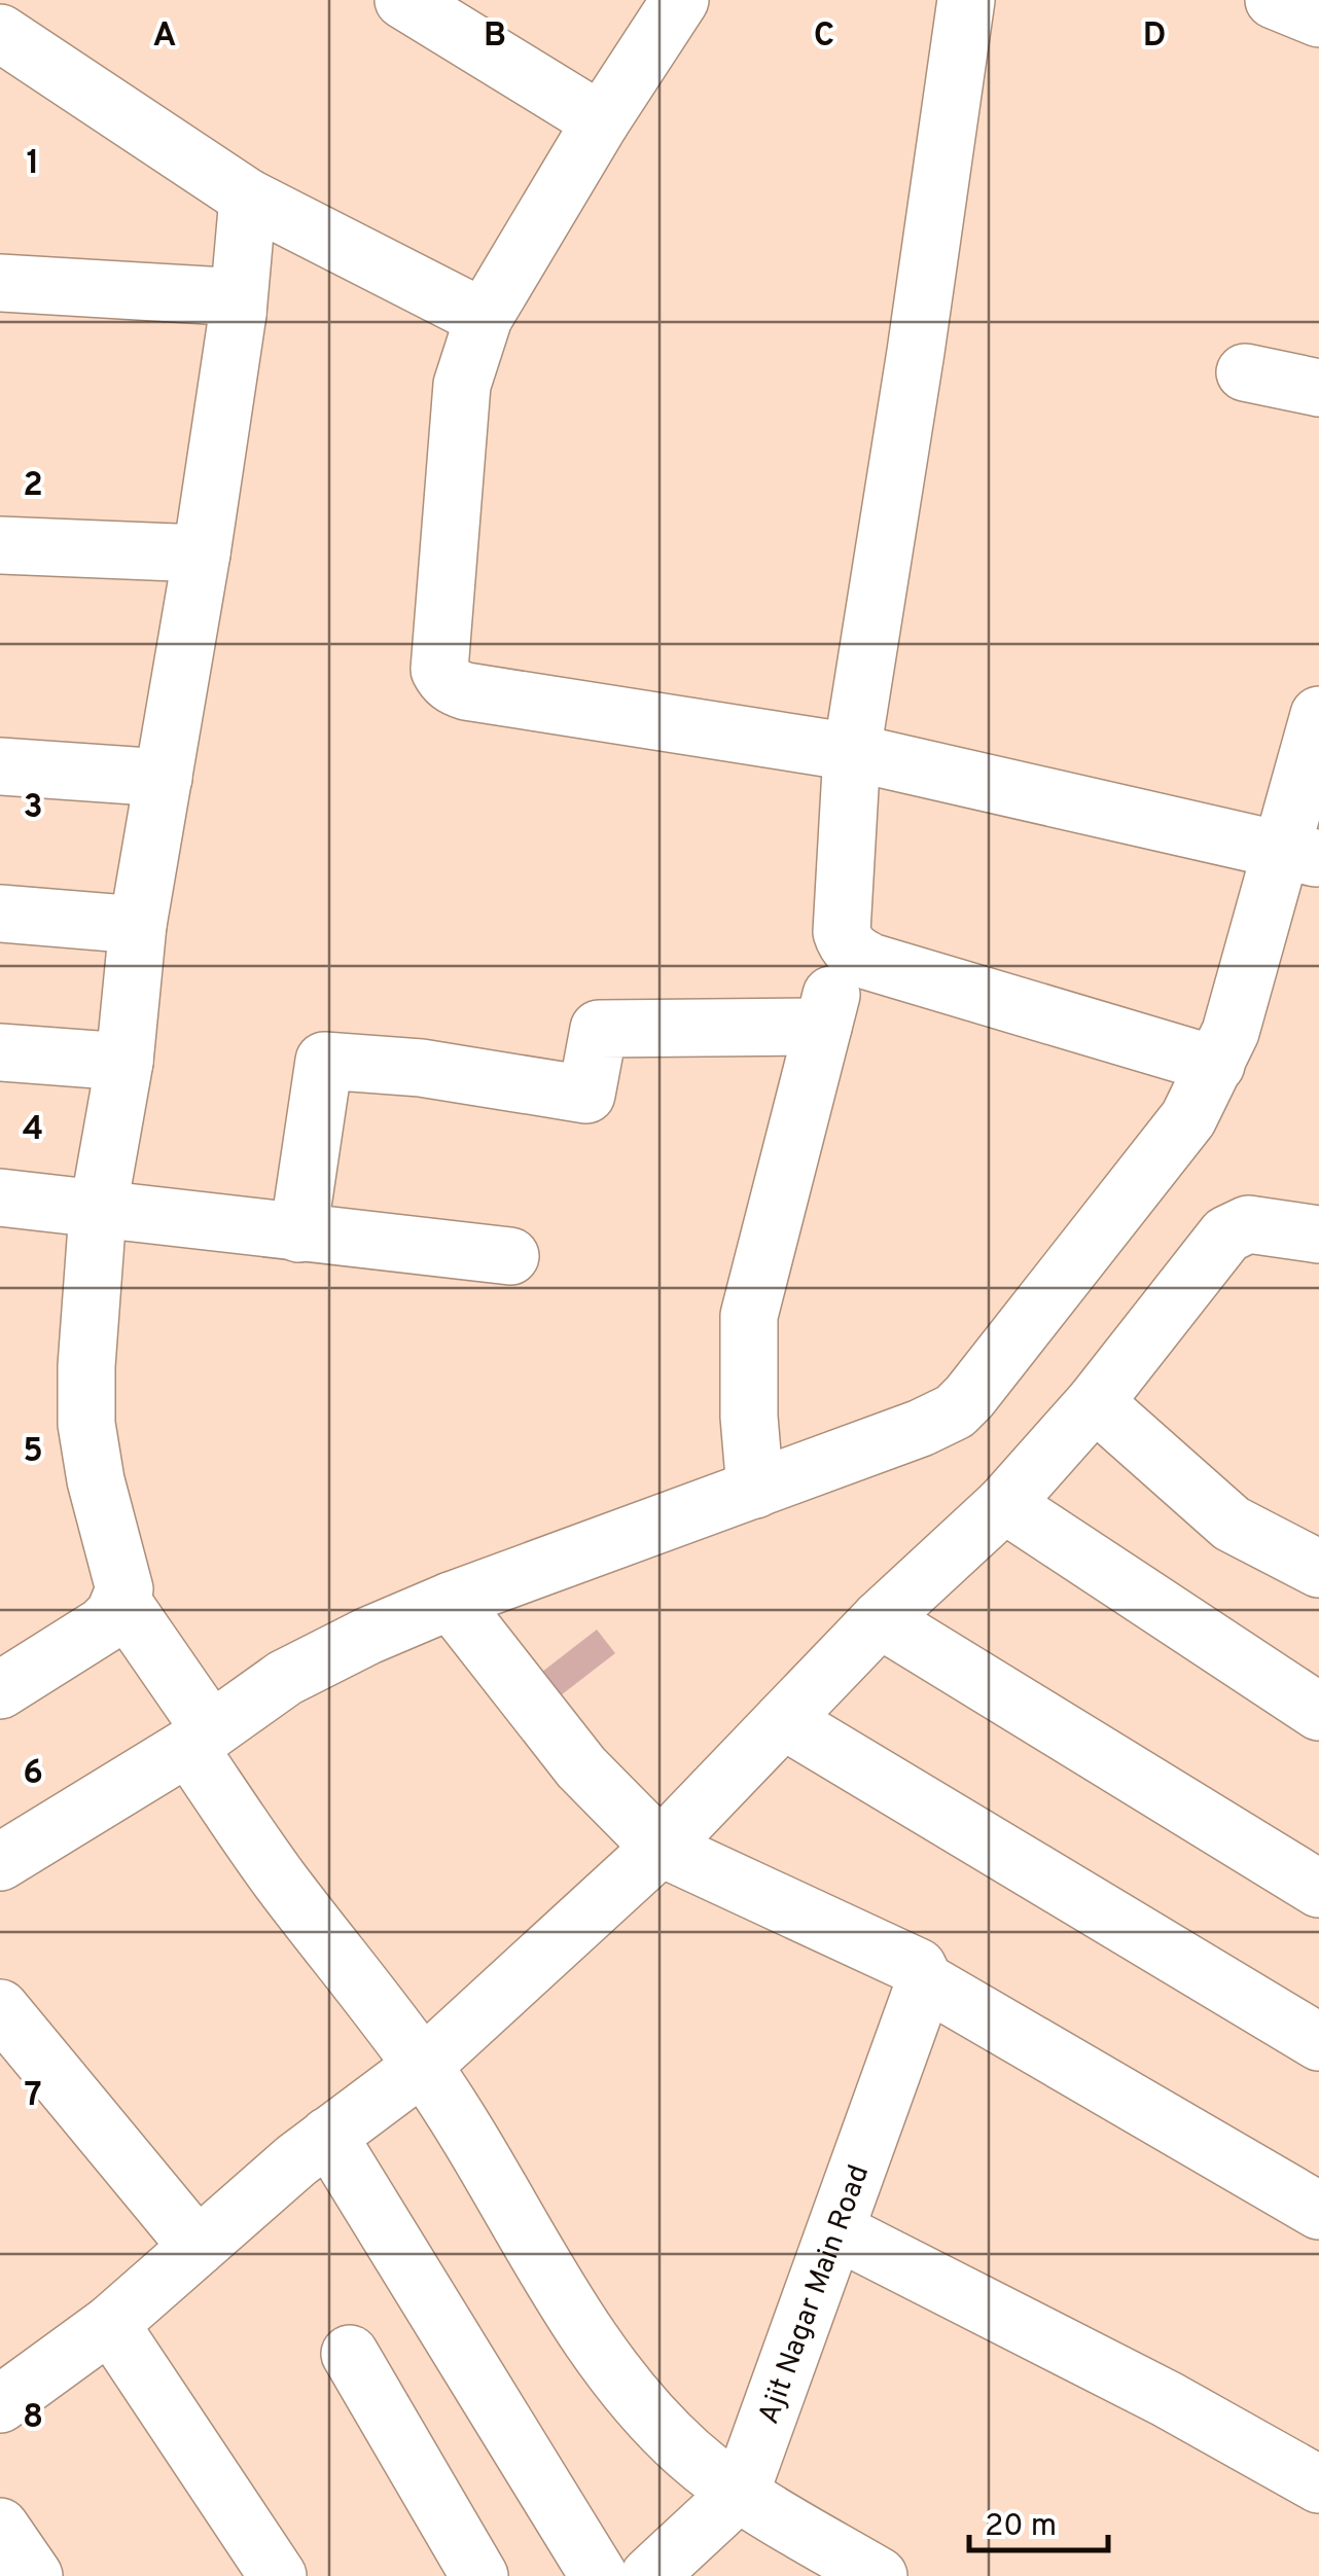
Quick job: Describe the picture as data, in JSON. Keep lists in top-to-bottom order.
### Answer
{
  "streets": {
    "street": ["Ajit Nagar Main Road"]
  },
  "scale_bar": "20 m",
  "grid": {
    "columns": [
      "A",
      "B",
      "C",
      "D"
    ],
    "rows": [
      "1",
      "2",
      "3",
      "4",
      "5",
      "6",
      "7",
      "8"
    ]
  }
}
